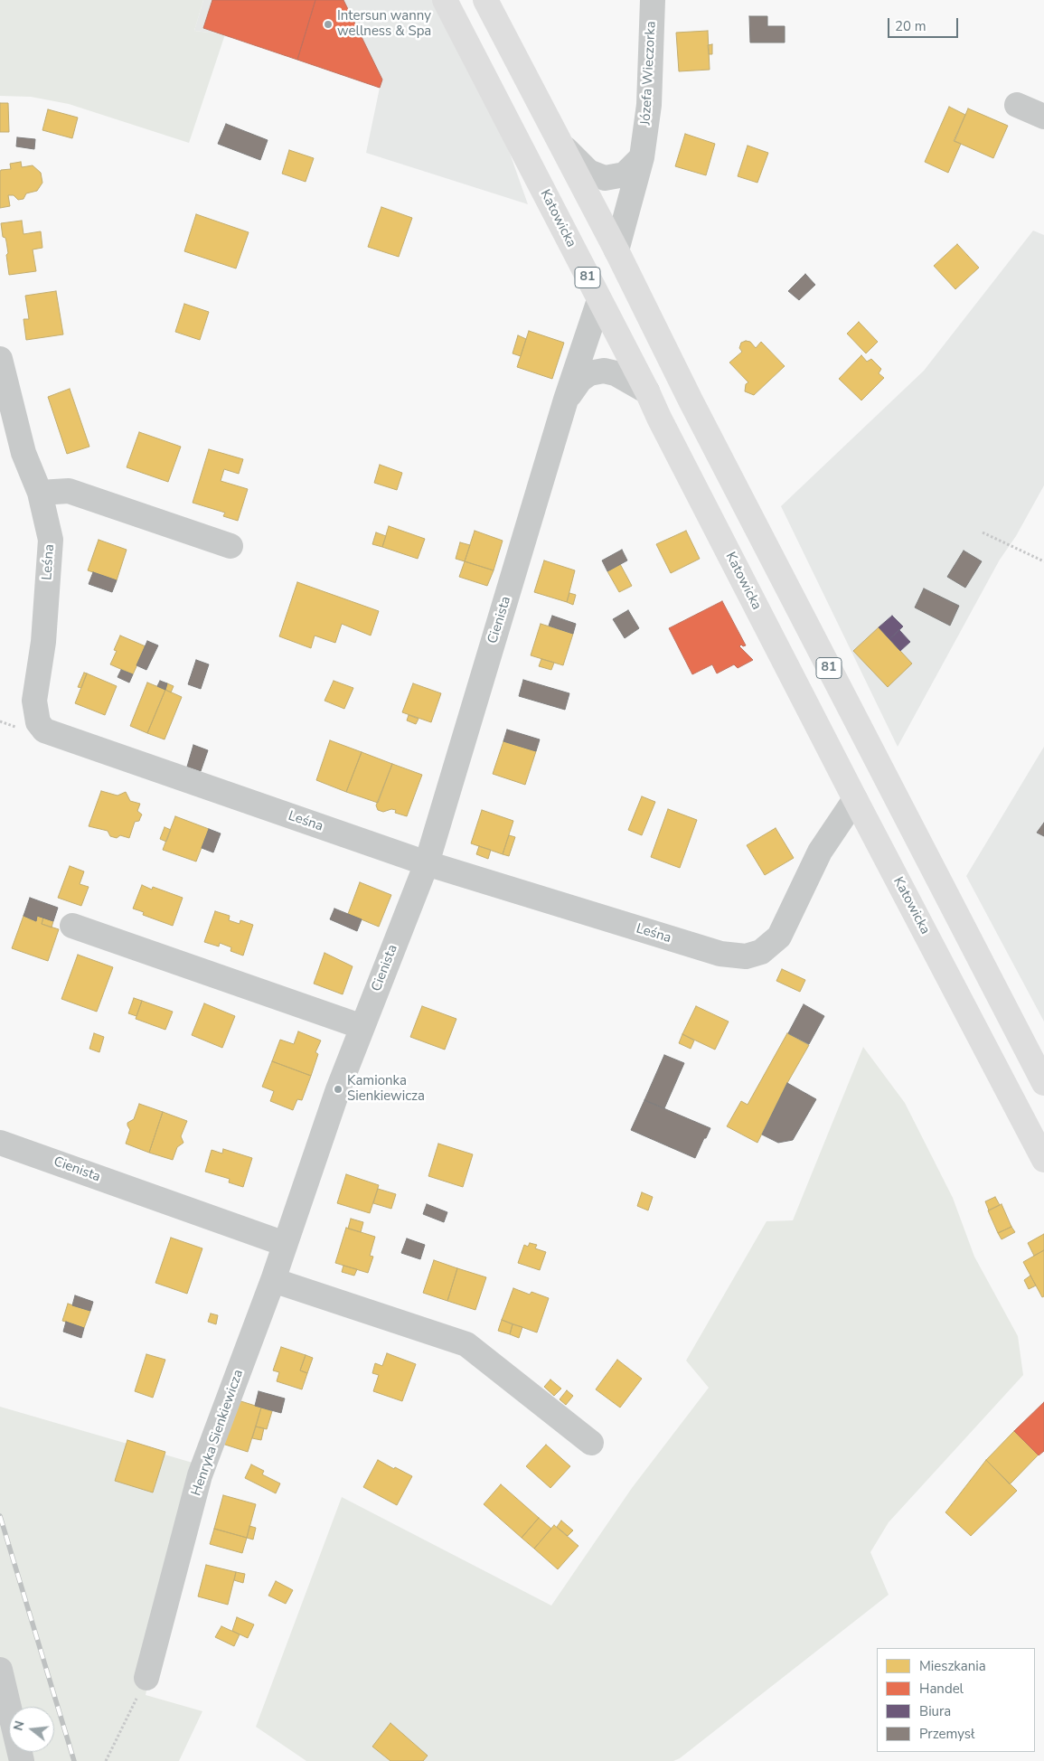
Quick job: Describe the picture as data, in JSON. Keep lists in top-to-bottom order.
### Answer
{
  "streets": {
    "main road": ["Katowicka", "81"],
    "street": [
      "Józefa Wieczorka",
      "Leśna",
      "Cienista",
      "Henryka Sienkiewicza"
    ]
  },
  "crossings": [
    ["Józefa Wieczorka", "81"],
    ["Katowicka", "Leśna"],
    ["Leśna", "Cienista"],
    ["Cienista", "Henryka Sienkiewicza"]
  ],
  "places": ["Intersun wanny wellness & Spa", "Kamionka Sienkiewicza"],
  "legend": [
    "Mieszkania",
    "Handel",
    "Biura",
    "Przemysł"
  ],
  "scale_bar": "20 m",
  "north": "left"
}
